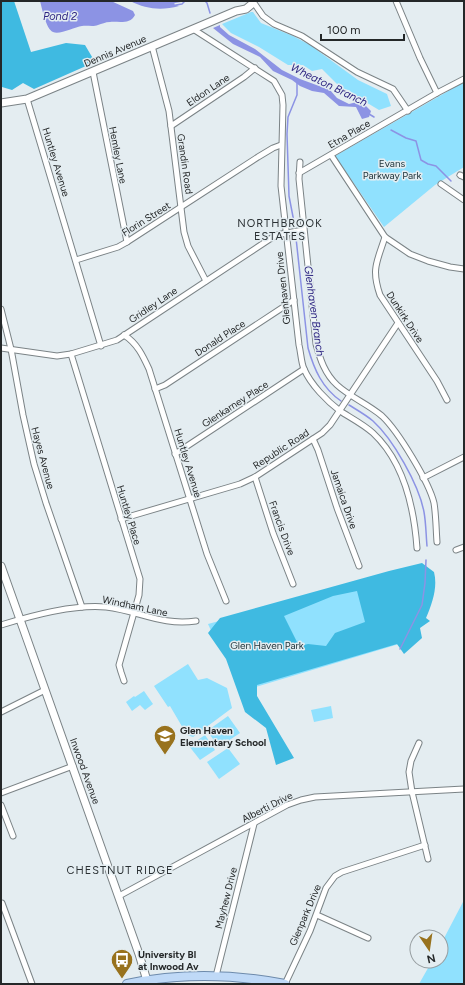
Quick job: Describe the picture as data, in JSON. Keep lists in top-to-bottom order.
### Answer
{
  "streets": {
    "street": [
      "Dennis Avenue",
      "Eldon Lane",
      "Etna Place",
      "Hemley Lane",
      "Huntley Avenue",
      "Grandin Road",
      "Florin Street",
      "Glenhaven Drive",
      "Gridley Lane",
      "Dunkirk Drive",
      "Donald Place",
      "Glenkarney Place",
      "Republic Road",
      "Hayes Avenue",
      "Jamaica Drive",
      "Huntley Place",
      "Francis Drive",
      "Windham Lane",
      "Inwood Avenue",
      "Alberti Drive",
      "Mayhew Drive",
      "Glenpark Drive"
    ]
  },
  "crossings": [
    ["Dennis Avenue", "Hemley Lane"],
    ["Dennis Avenue", "Huntley Avenue"],
    ["Dennis Avenue", "Grandin Road"],
    ["Dennis Avenue", "Glenhaven Drive"],
    ["Eldon Lane", "Grandin Road"],
    ["Eldon Lane", "Glenhaven Drive"],
    ["Hemley Lane", "Florin Street"],
    ["Huntley Avenue", "Florin Street"],
    ["Huntley Avenue", "Gridley Lane"],
    ["Huntley Avenue", "Donald Place"],
    ["Huntley Avenue", "Glenkarney Place"],
    ["Huntley Avenue", "Republic Road"],
    ["Grandin Road", "Florin Street"],
    ["Grandin Road", "Gridley Lane"],
    ["Florin Street", "Glenhaven Drive"],
    ["Glenhaven Drive", "Gridley Lane"],
    ["Glenhaven Drive", "Donald Place"],
    ["Glenhaven Drive", "Glenkarney Place"],
    ["Glenhaven Drive", "Republic Road"],
    ["Gridley Lane", "Hayes Avenue"],
    ["Gridley Lane", "Huntley Place"],
    ["Dunkirk Drive", "Republic Road"],
    ["Republic Road", "Jamaica Drive"],
    ["Republic Road", "Huntley Place"],
    ["Republic Road", "Francis Drive"],
    ["Hayes Avenue", "Windham Lane"],
    ["Huntley Place", "Windham Lane"],
    ["Windham Lane", "Inwood Avenue"],
    ["Inwood Avenue", "Alberti Drive"],
    ["Alberti Drive", "Mayhew Drive"]
  ],
  "districts": ["NORTHBROOK ESTATES", "CHESTNUT RIDGE"],
  "water": ["Pond 2", "Wheaton Branch", "Glenhaven Branch"],
  "parks": ["Evans Parkway Park", "Glen Haven Park"],
  "places": {
    "school or university": ["Glen Haven Elementary School"],
    "bus stop": ["University Bl at Inwood Av"]
  },
  "scale_bar": "100 m",
  "north": "bottom"
}
